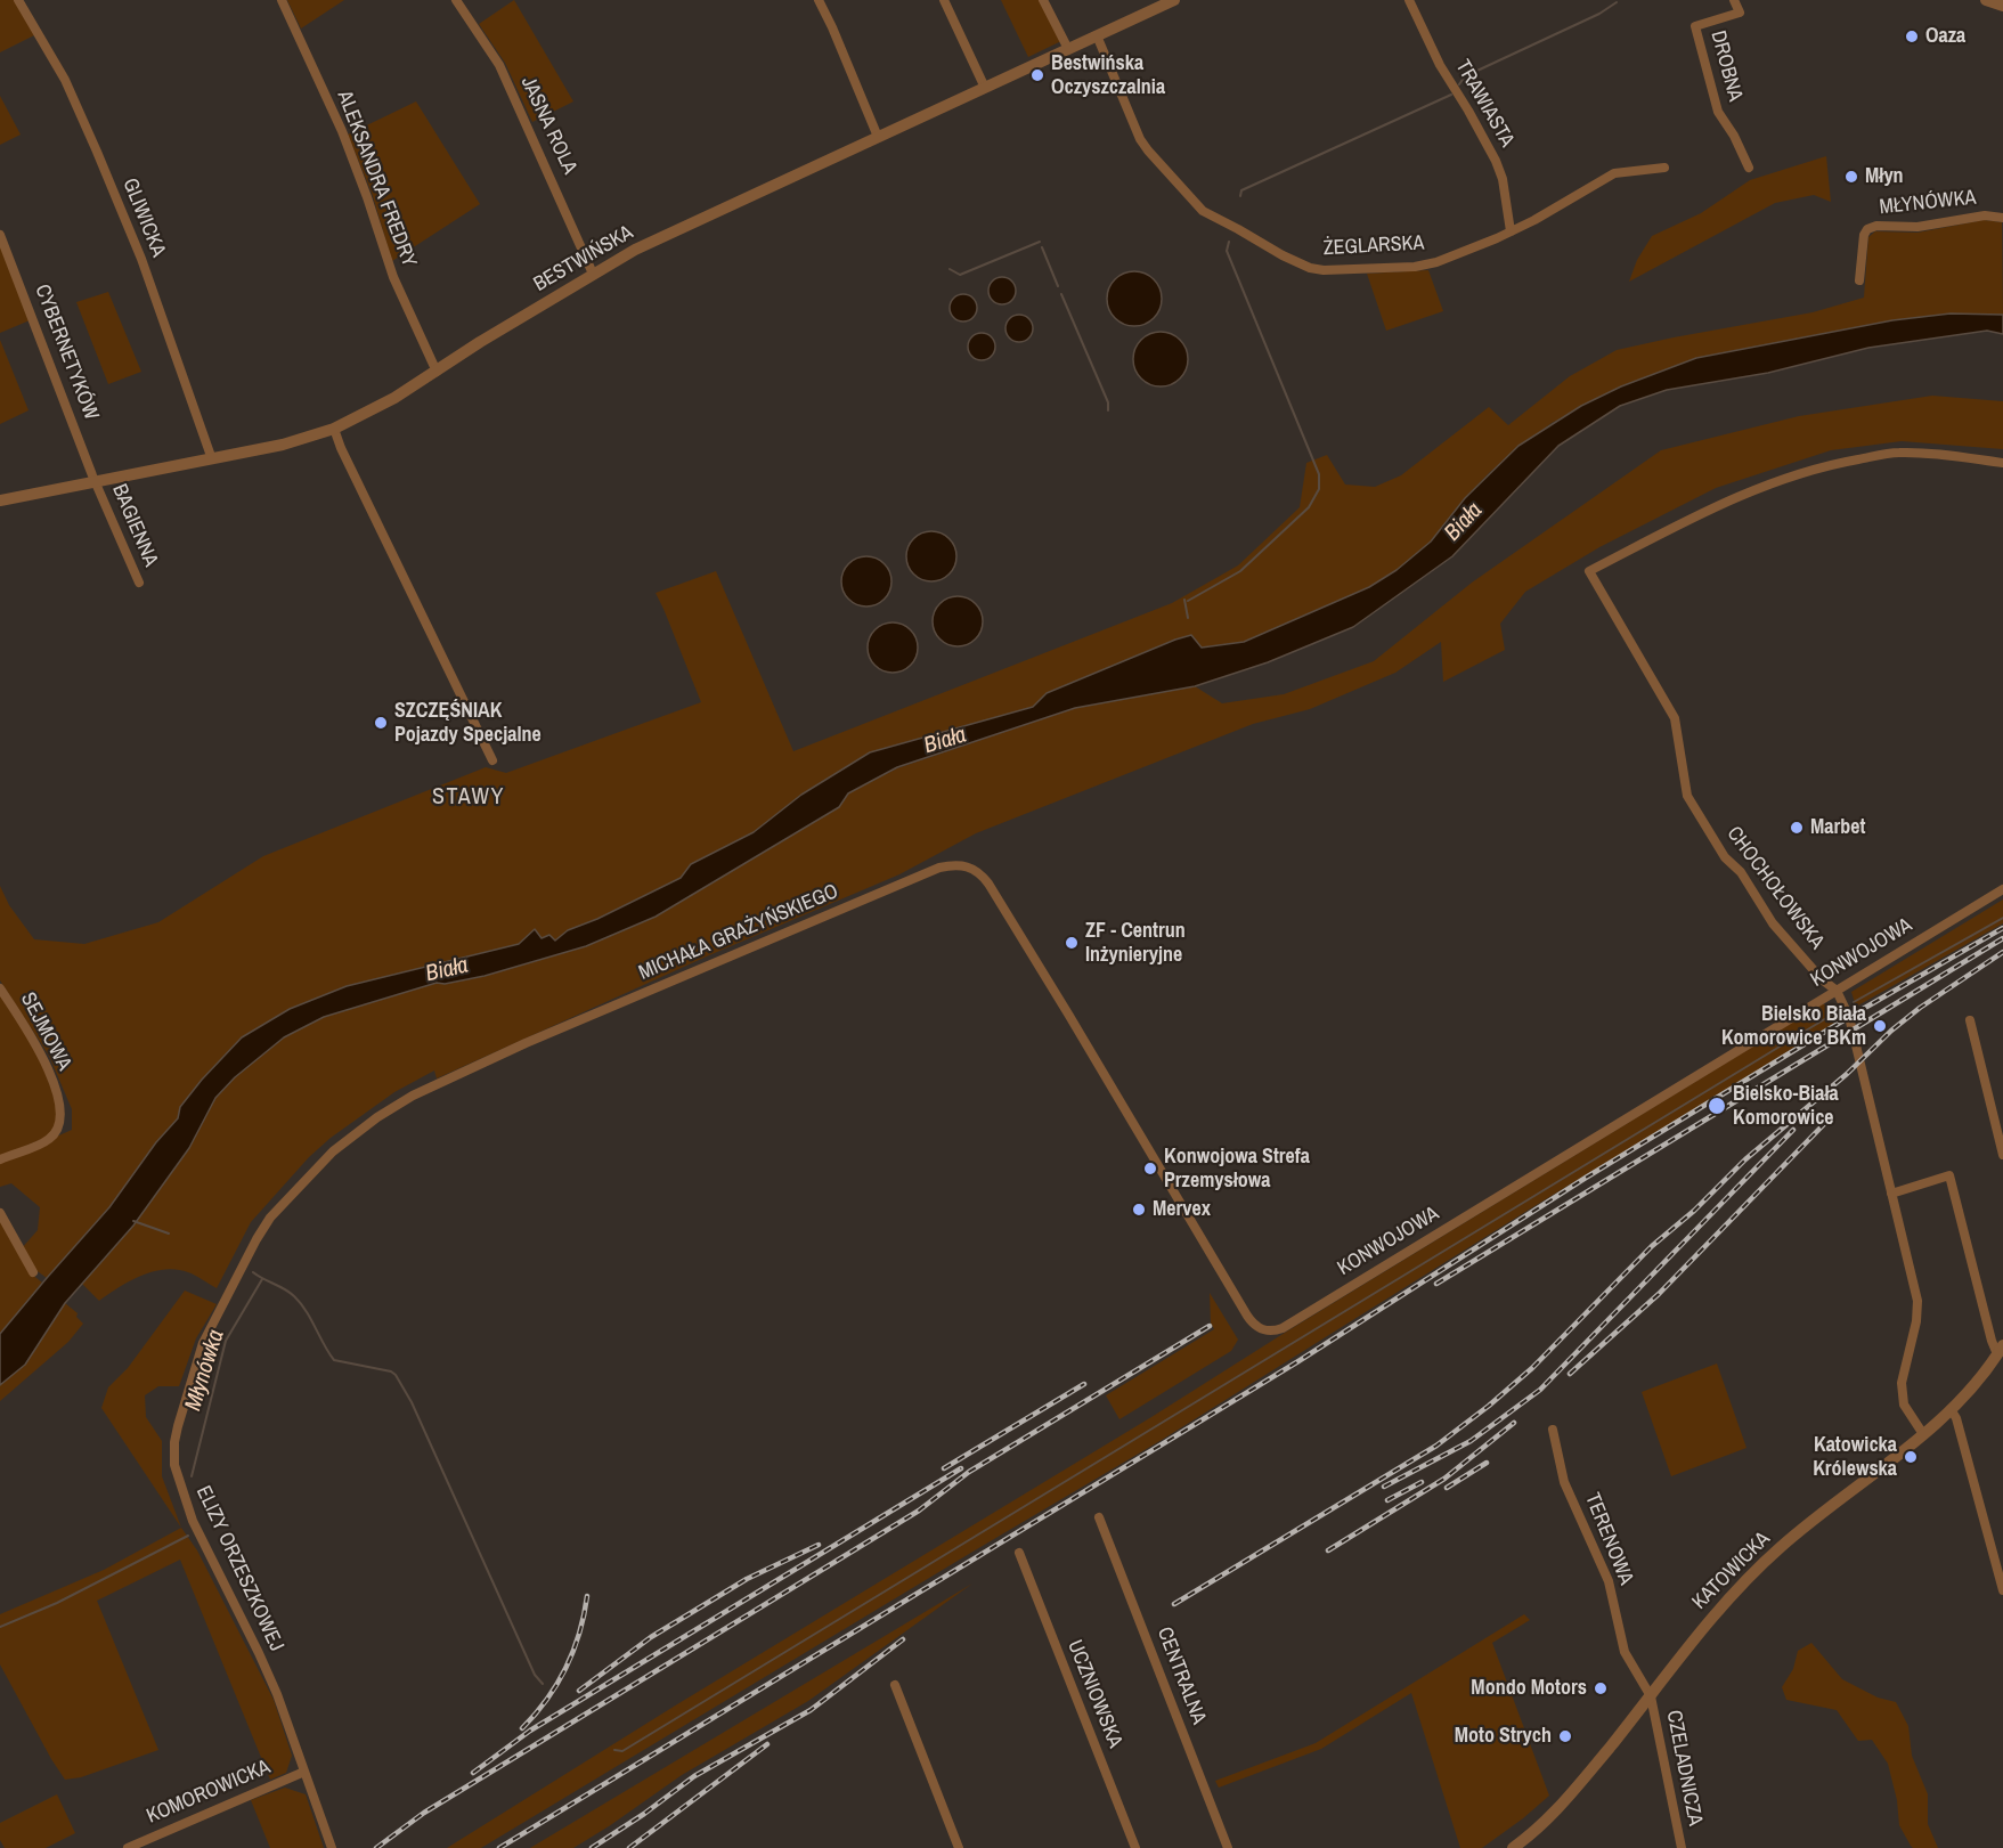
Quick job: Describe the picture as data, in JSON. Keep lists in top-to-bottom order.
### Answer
{
  "streets": {
    "street": [
      "DROBNA",
      "TRAWIASTA",
      "JASNA ROLA",
      "ALEKSANDRA FREDRY",
      "MŁYNÓWKA",
      "GLIWICKA",
      "ŻEGLARSKA",
      "BESTWIŃSKA",
      "CYBERNETYKÓW",
      "BAGIENNA",
      "CHOCHOŁOWSKA",
      "MICHAŁA GRAŻYŃSKIEGO",
      "KONWOJOWA",
      "SEJMOWA",
      "TERENOWA",
      "ELIZY ORZESZKOWEJ",
      "KATOWICKA",
      "CENTRALNA",
      "UCZNIOWSKA",
      "CZELADNICZA",
      "KOMOROWICKA"
    ]
  },
  "crossings": [
    ["TRAWIASTA", "ŻEGLARSKA"],
    ["JASNA ROLA", "BESTWIŃSKA"],
    ["ALEKSANDRA FREDRY", "BESTWIŃSKA"],
    ["GLIWICKA", "BESTWIŃSKA"],
    ["ŻEGLARSKA", "BESTWIŃSKA"],
    ["BESTWIŃSKA", "CYBERNETYKÓW"],
    ["BESTWIŃSKA", "BAGIENNA"],
    ["CYBERNETYKÓW", "BAGIENNA"],
    ["CHOCHOŁOWSKA", "KONWOJOWA"],
    ["CHOCHOŁOWSKA", "KATOWICKA"],
    ["MICHAŁA GRAŻYŃSKIEGO", "KONWOJOWA"],
    ["MICHAŁA GRAŻYŃSKIEGO", "ELIZY ORZESZKOWEJ"],
    ["TERENOWA", "KATOWICKA"],
    ["TERENOWA", "CZELADNICZA"],
    ["ELIZY ORZESZKOWEJ", "KOMOROWICKA"],
    ["KATOWICKA", "CZELADNICZA"]
  ],
  "districts": ["STAWY"],
  "water": ["Biała", "Młynówka"],
  "places": [
    "Oaza",
    "Bestwińska Oczyszczalnia",
    "Młyn",
    "SZCZĘŚNIAK Pojazdy Specjalne",
    "Marbet",
    "ZF - Centrun Inżynieryjne",
    "Bielsko Biała Komorowice BKm",
    "Bielsko-Biała Komorowice",
    "Konwojowa Strefa Przemysłowa",
    "Mervex",
    "Katowicka Królewska",
    "Mondo Motors",
    "Moto Strych"
  ]
}
